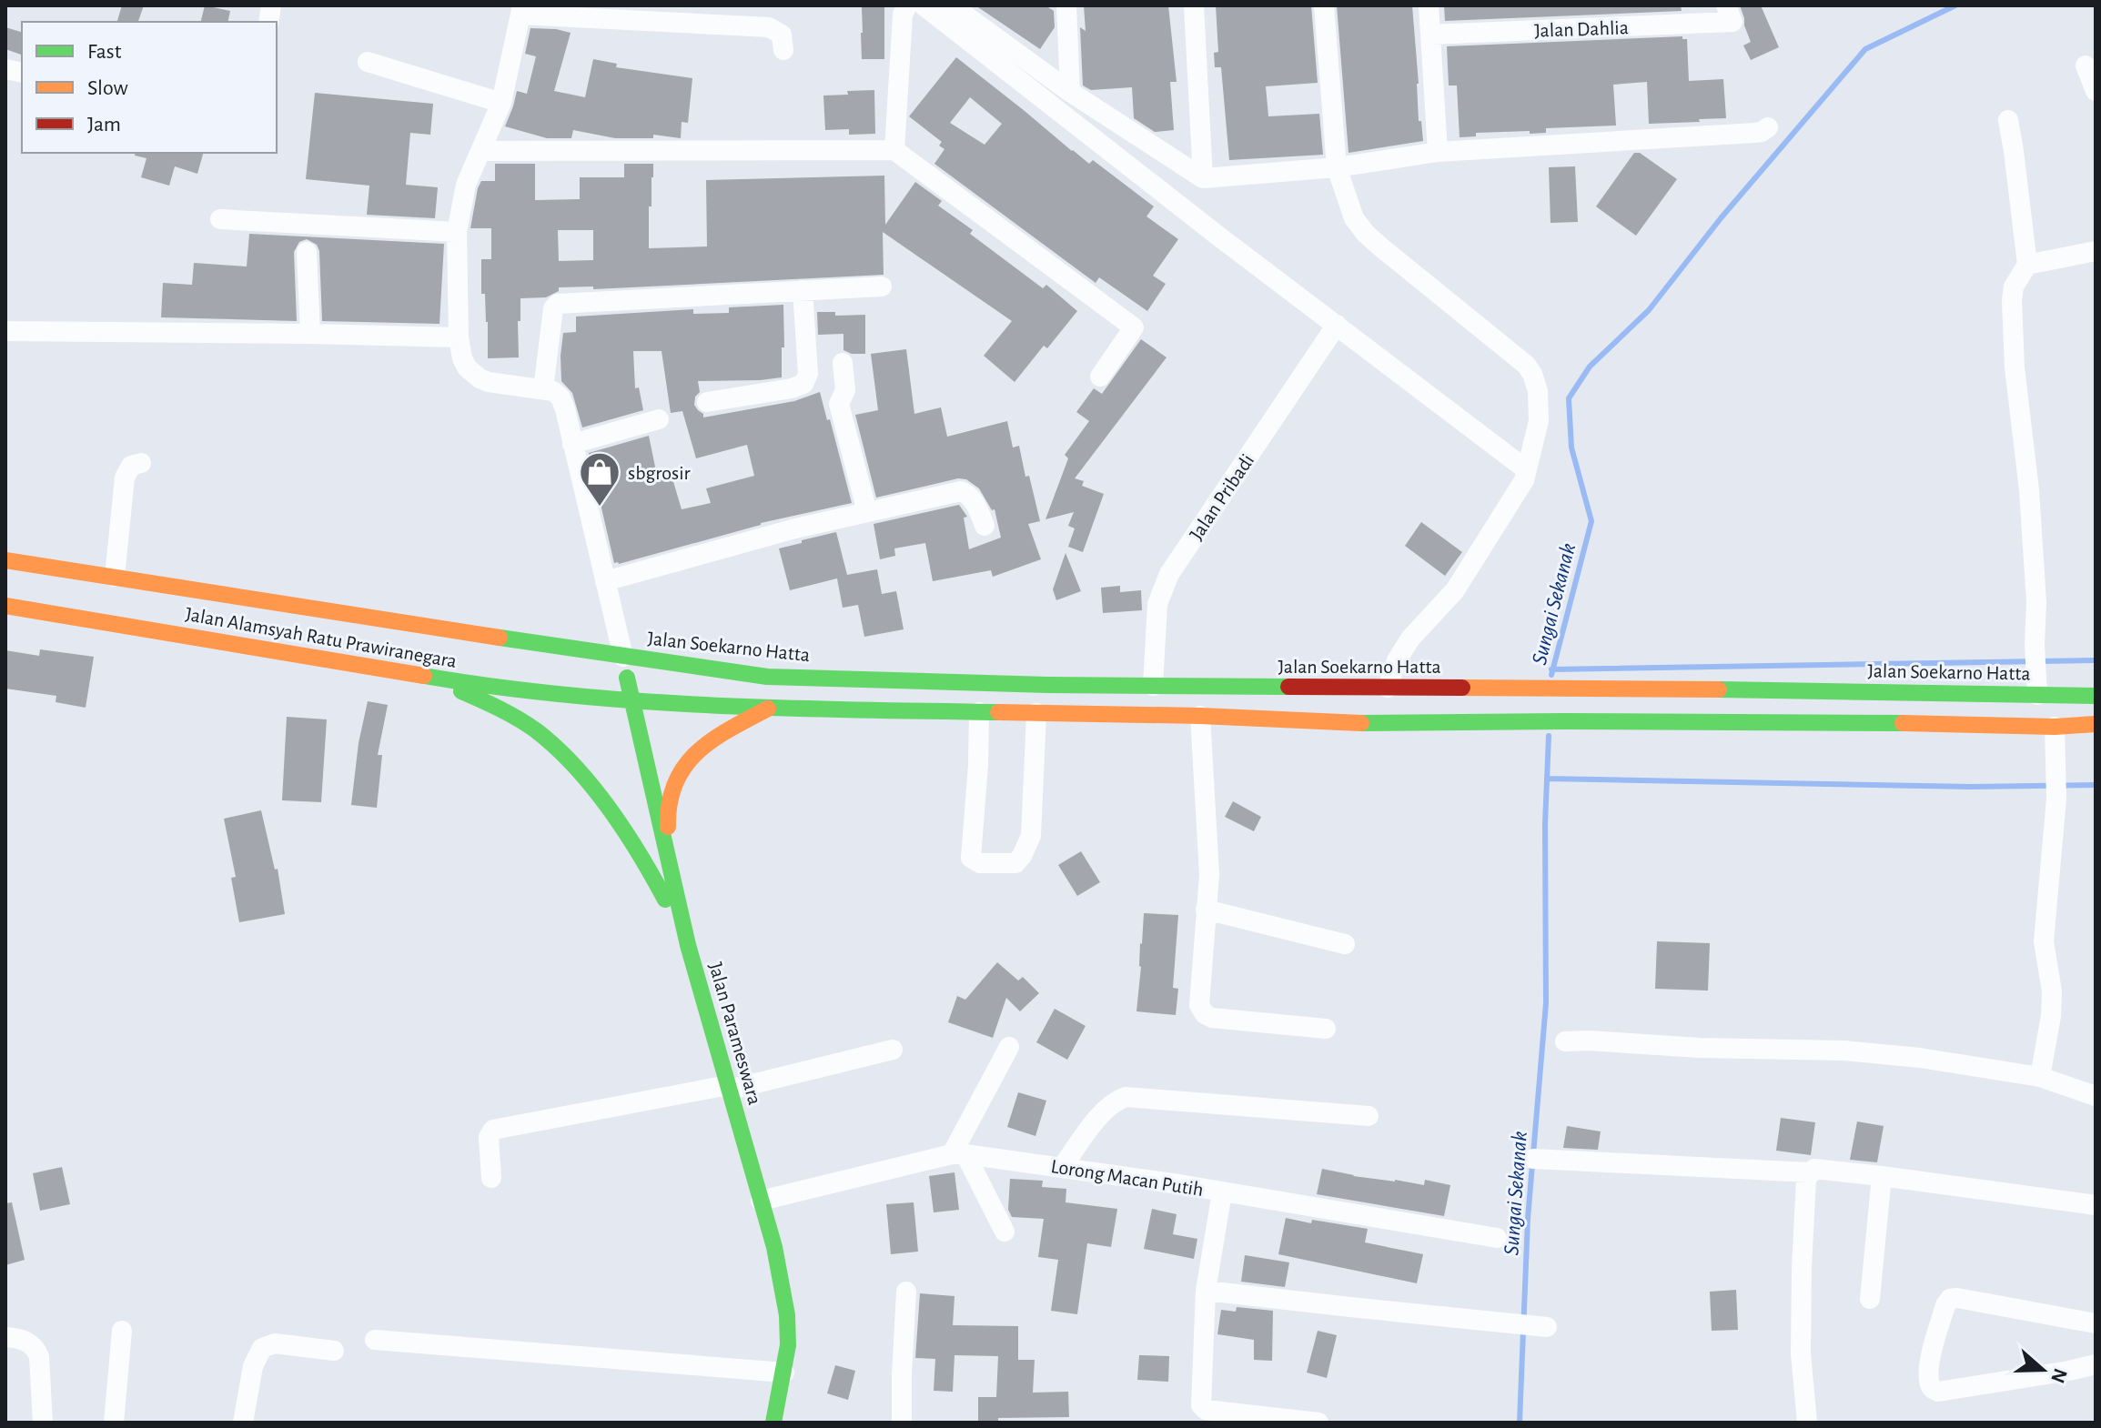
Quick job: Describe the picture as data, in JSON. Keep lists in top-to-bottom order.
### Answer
{
  "streets": {
    "highway": ["Jalan Alamsyah Ratu Prawiranegara", "Jalan Soekarno Hatta", "Jalan Parameswara"],
    "street": ["Jalan Dahlia", "Jalan Pribadi", "Lorong Macan Putih"]
  },
  "crossings": [
    ["Jalan Pribadi", "Jalan Soekarno Hatta"],
    ["Jalan Alamsyah Ratu Prawiranegara", "Jalan Soekarno Hatta"],
    ["Jalan Alamsyah Ratu Prawiranegara", "Jalan Parameswara"],
    ["Jalan Soekarno Hatta", "Jalan Parameswara"],
    ["Jalan Parameswara", "Lorong Macan Putih"]
  ],
  "water": ["Sungai Sekanak"],
  "places": {
    "shop": ["sbgrosir"]
  },
  "legend": ["Fast", "Slow", "Jam"],
  "north": "right"
}
